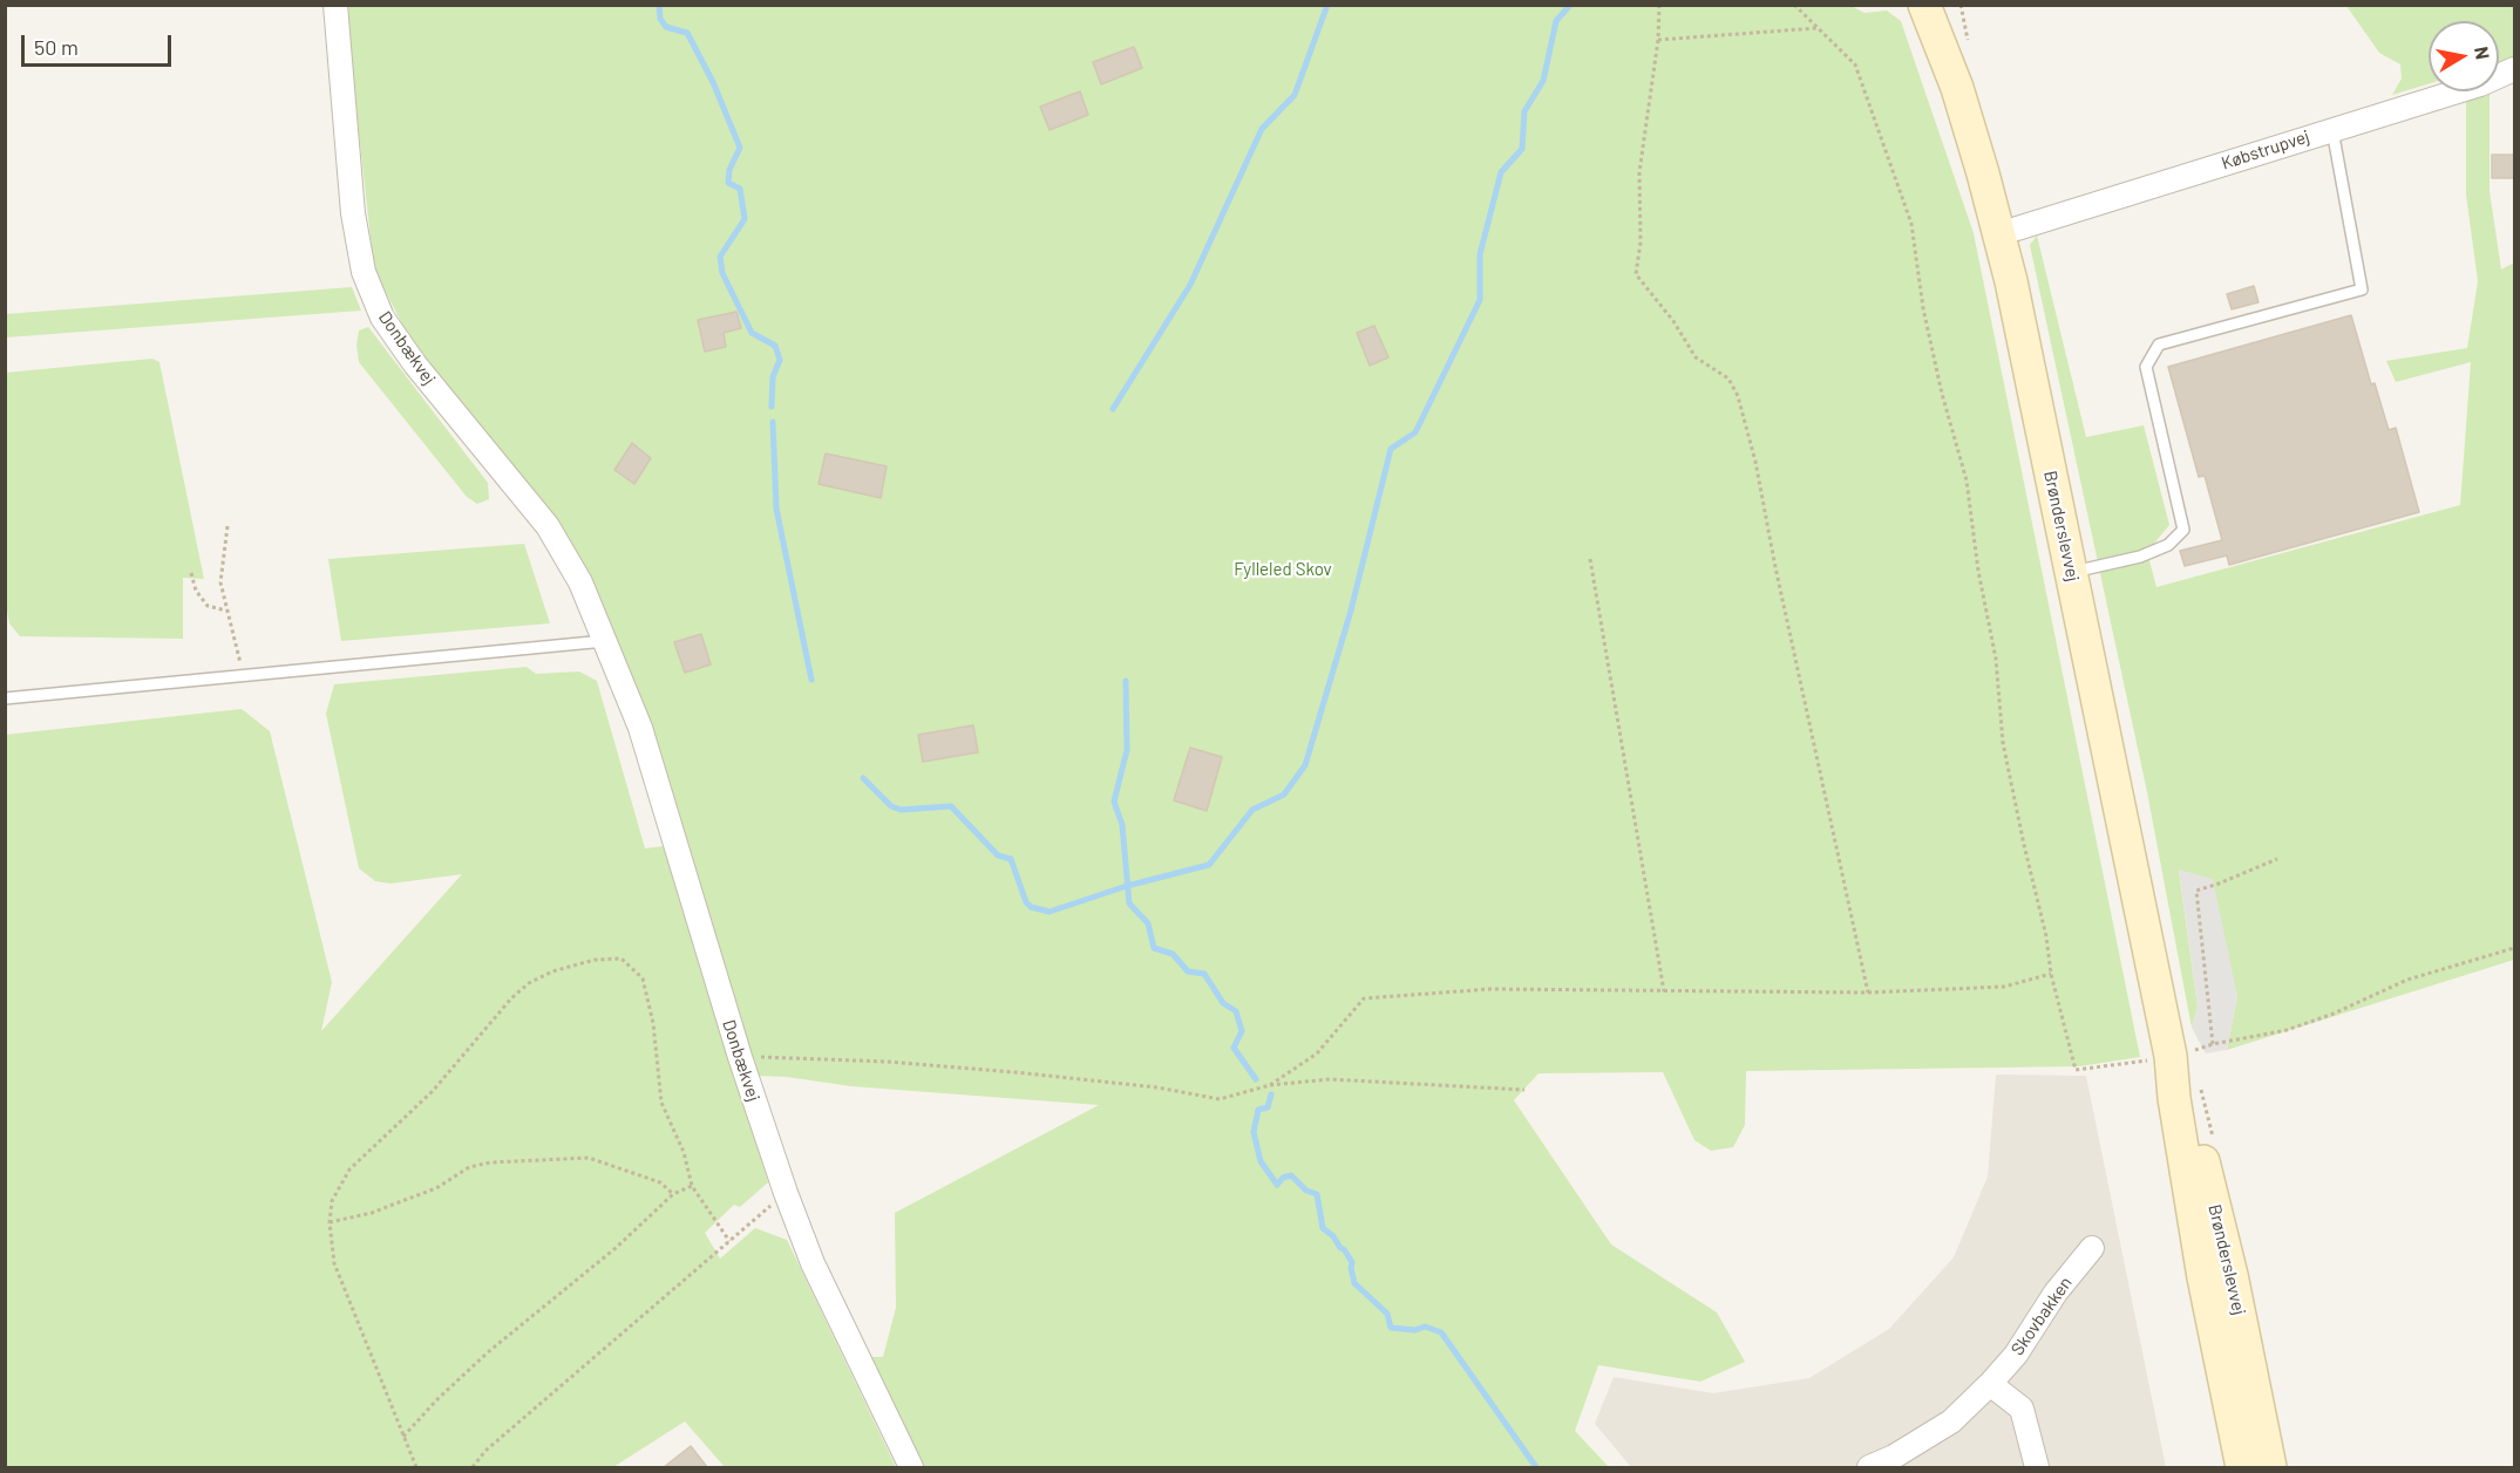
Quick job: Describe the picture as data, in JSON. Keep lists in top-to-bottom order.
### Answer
{
  "streets": {
    "main road": ["Brønderslevvej"],
    "street": ["Købstrupvej", "Donbækvej", "Skovbakken"]
  },
  "parks": ["Fylleled Skov"],
  "scale_bar": "50 m",
  "north": "right"
}
